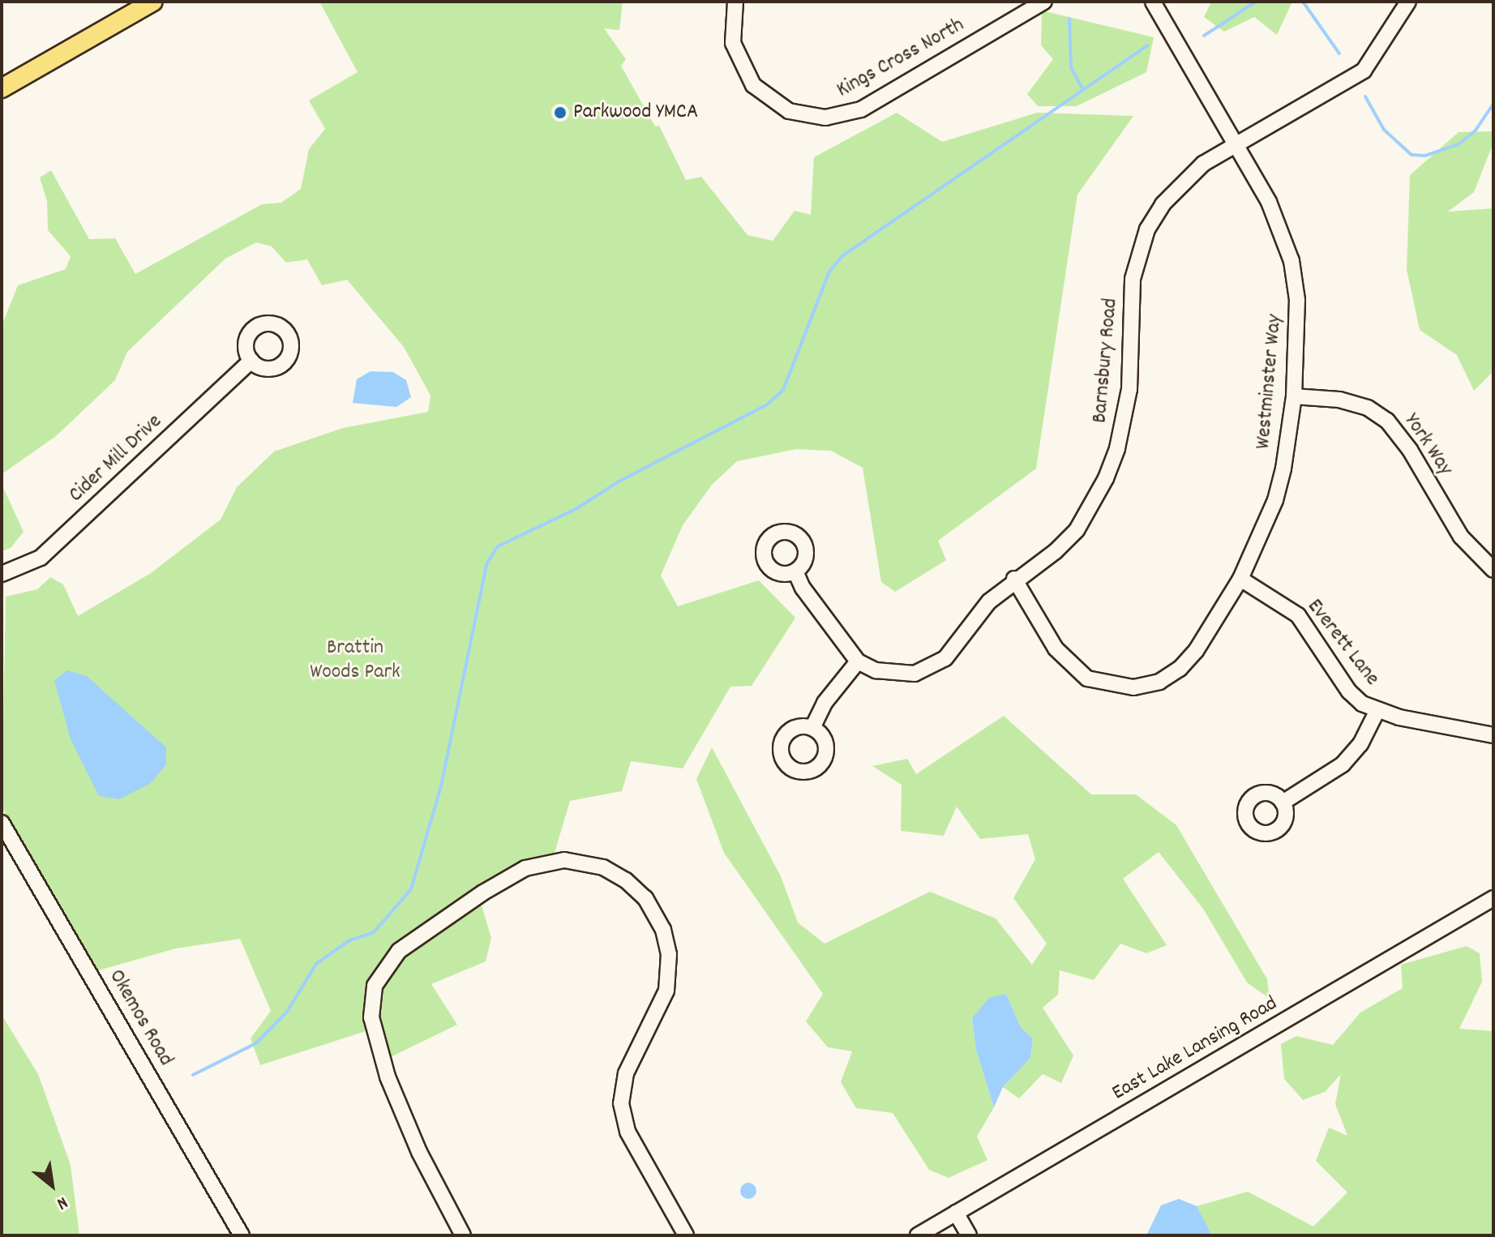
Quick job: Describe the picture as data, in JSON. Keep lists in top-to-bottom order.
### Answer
{
  "streets": {
    "street": [
      "Kings Cross North",
      "Barnsbury Road",
      "Westminster Way",
      "York Way",
      "Cider Mill Drive",
      "Everett Lane",
      "Okemos Road",
      "East Lake Lansing Road"
    ]
  },
  "crossings": [
    ["Barnsbury Road", "Westminster Way"],
    ["Westminster Way", "York Way"],
    ["Westminster Way", "Everett Lane"]
  ],
  "parks": ["Brattin Woods Park"],
  "places": ["Parkwood YMCA"],
  "north": "bottom right"
}
